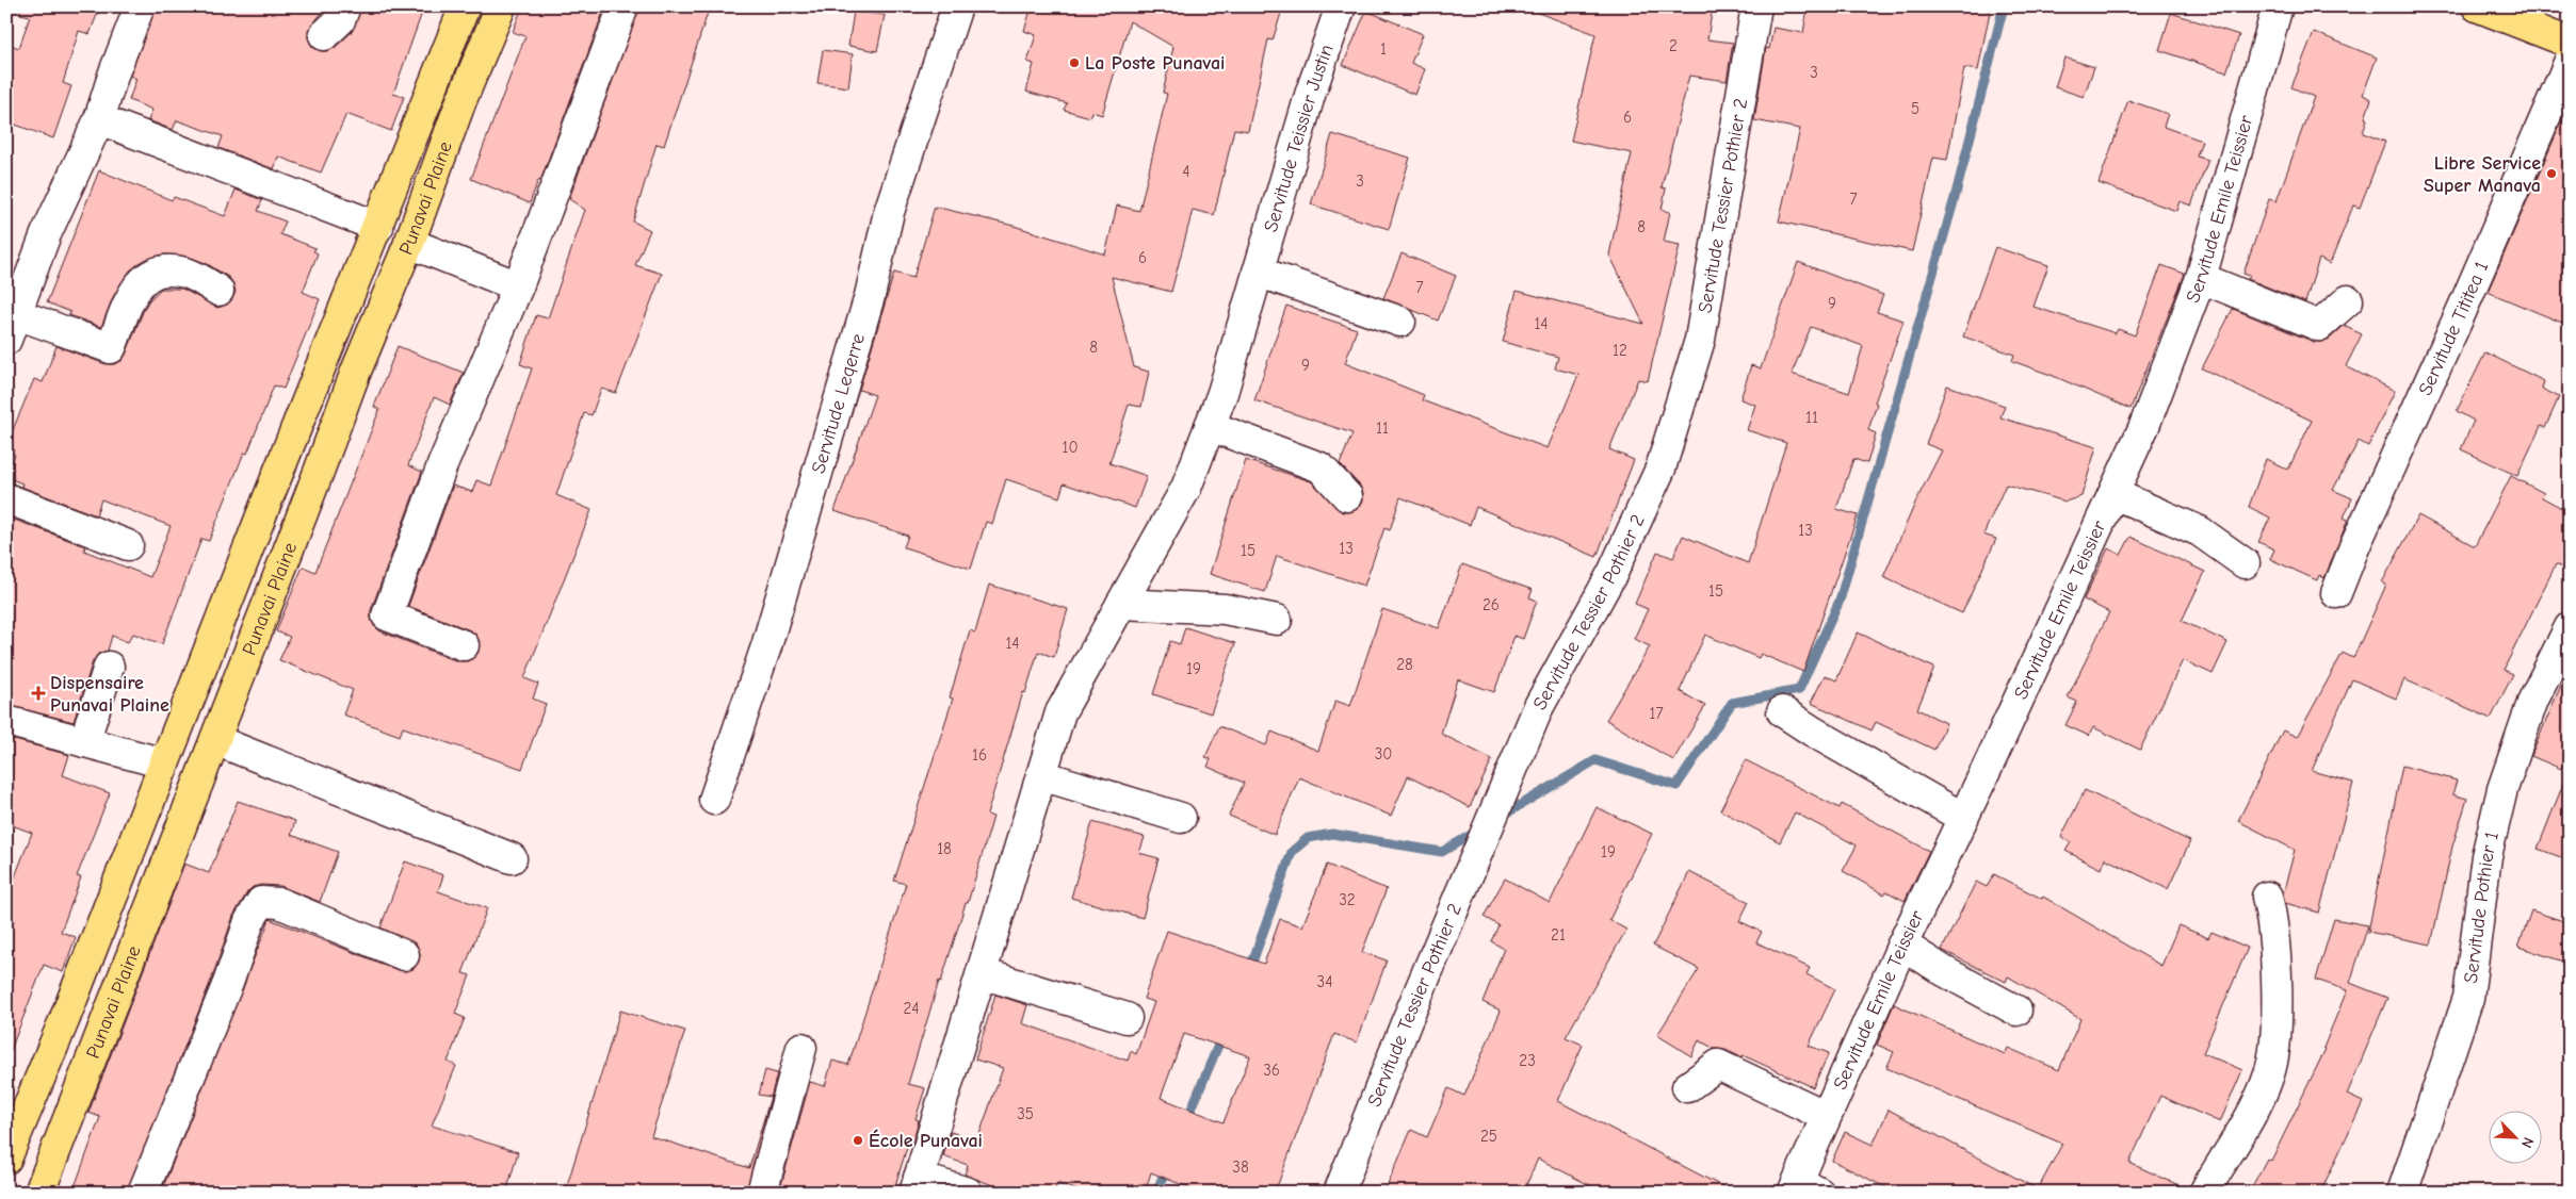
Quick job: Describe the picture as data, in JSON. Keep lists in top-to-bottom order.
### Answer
{
  "streets": {
    "main road": ["Punavai Plaine"],
    "street": [
      "Servitude Teissier Justin",
      "Servitude Tessier Pothier 2",
      "Servitude Emile Teissier",
      "Servitude Tititea 1",
      "Servitude Leqerre",
      "Servitude Pothier 1"
    ]
  },
  "places": {
    "other": ["La Poste Punavai", "Libre Service Super Manava", "École Punavai"],
    "health": ["Dispensaire Punavai Plaine"]
  },
  "house_numbers": [
    "2",
    "1",
    "3",
    "5",
    "6",
    "4",
    "3",
    "7",
    "8",
    "6",
    "7",
    "9",
    "14",
    "8",
    "12",
    "9",
    "11",
    "11",
    "10",
    "13",
    "13",
    "15",
    "15",
    "26",
    "14",
    "28",
    "19",
    "17",
    "30",
    "16",
    "18",
    "19",
    "32",
    "21",
    "34",
    "24",
    "23",
    "36",
    "35",
    "25",
    "38"
  ],
  "north": "bottom right"
}
